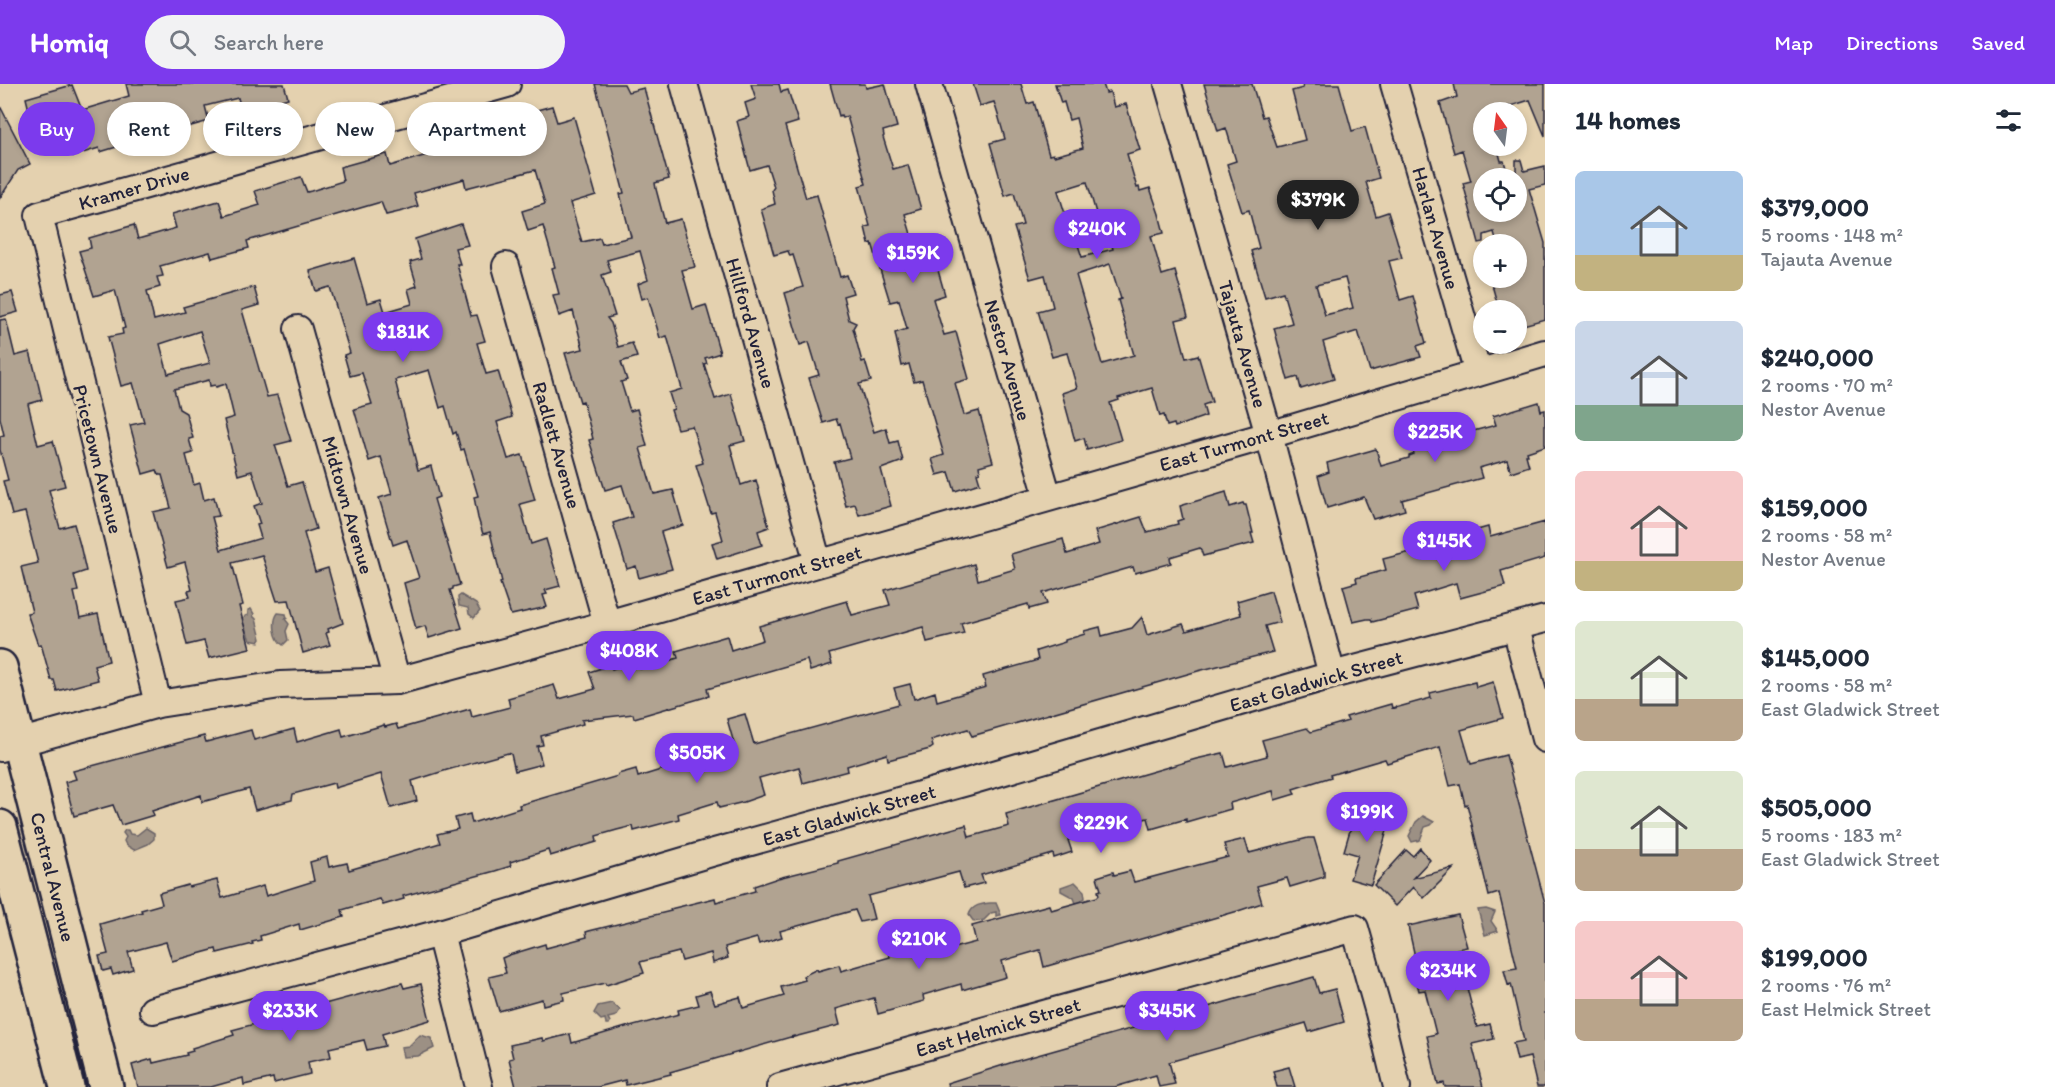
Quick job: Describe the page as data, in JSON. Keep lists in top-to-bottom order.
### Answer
{
  "streets": {
    "main road": ["Central Avenue"],
    "street": [
      "Kramer Drive",
      "Harlan Avenue",
      "Hillford Avenue",
      "Tajauta Avenue",
      "Nestor Avenue",
      "East Turmont Street",
      "Radlett Avenue",
      "Pricetown Avenue",
      "Midtown Avenue",
      "East Gladwick Street",
      "East Helmick Street"
    ]
  },
  "crossings": [
    ["Kramer Drive", "Pricetown Avenue"],
    ["Harlan Avenue", "East Turmont Street"],
    ["Hillford Avenue", "East Turmont Street"],
    ["Tajauta Avenue", "East Turmont Street"],
    ["Tajauta Avenue", "East Gladwick Street"],
    ["Nestor Avenue", "East Turmont Street"],
    ["East Turmont Street", "Radlett Avenue"],
    ["East Turmont Street", "Pricetown Avenue"],
    ["East Turmont Street", "Midtown Avenue"],
    ["East Turmont Street", "Central Avenue"]
  ],
  "north": "top",
  "page": {
    "header": "Homiq",
    "search": "Search here",
    "nav": ["Map", "Directions", "Saved"],
    "heading": "14 homes",
    "map_buttons": ["+", "−"],
    "chip": [
      "Buy",
      "Rent",
      "Filters",
      "New",
      "Apartment"
    ],
    "list": [
      {
        "name": "$379,000",
        "note": "5 rooms · 148 m² · Tajauta Avenue"
      },
      {
        "name": "$240,000",
        "note": "2 rooms · 70 m² · Nestor Avenue"
      },
      {
        "name": "$159,000",
        "note": "2 rooms · 58 m² · Nestor Avenue"
      },
      {
        "name": "$145,000",
        "note": "2 rooms · 58 m² · East Gladwick Street"
      },
      {
        "name": "$505,000",
        "note": "5 rooms · 183 m² · East Gladwick Street"
      },
      {
        "name": "$199,000",
        "note": "2 rooms · 76 m² · East Helmick Street"
      }
    ],
    "price": [
      "$379K",
      "$240K",
      "$159K",
      "$181K",
      "$225K",
      "$145K",
      "$408K",
      "$505K",
      "$199K",
      "$229K",
      "$210K",
      "$234K",
      "$233K",
      "$345K"
    ]
  }
}
